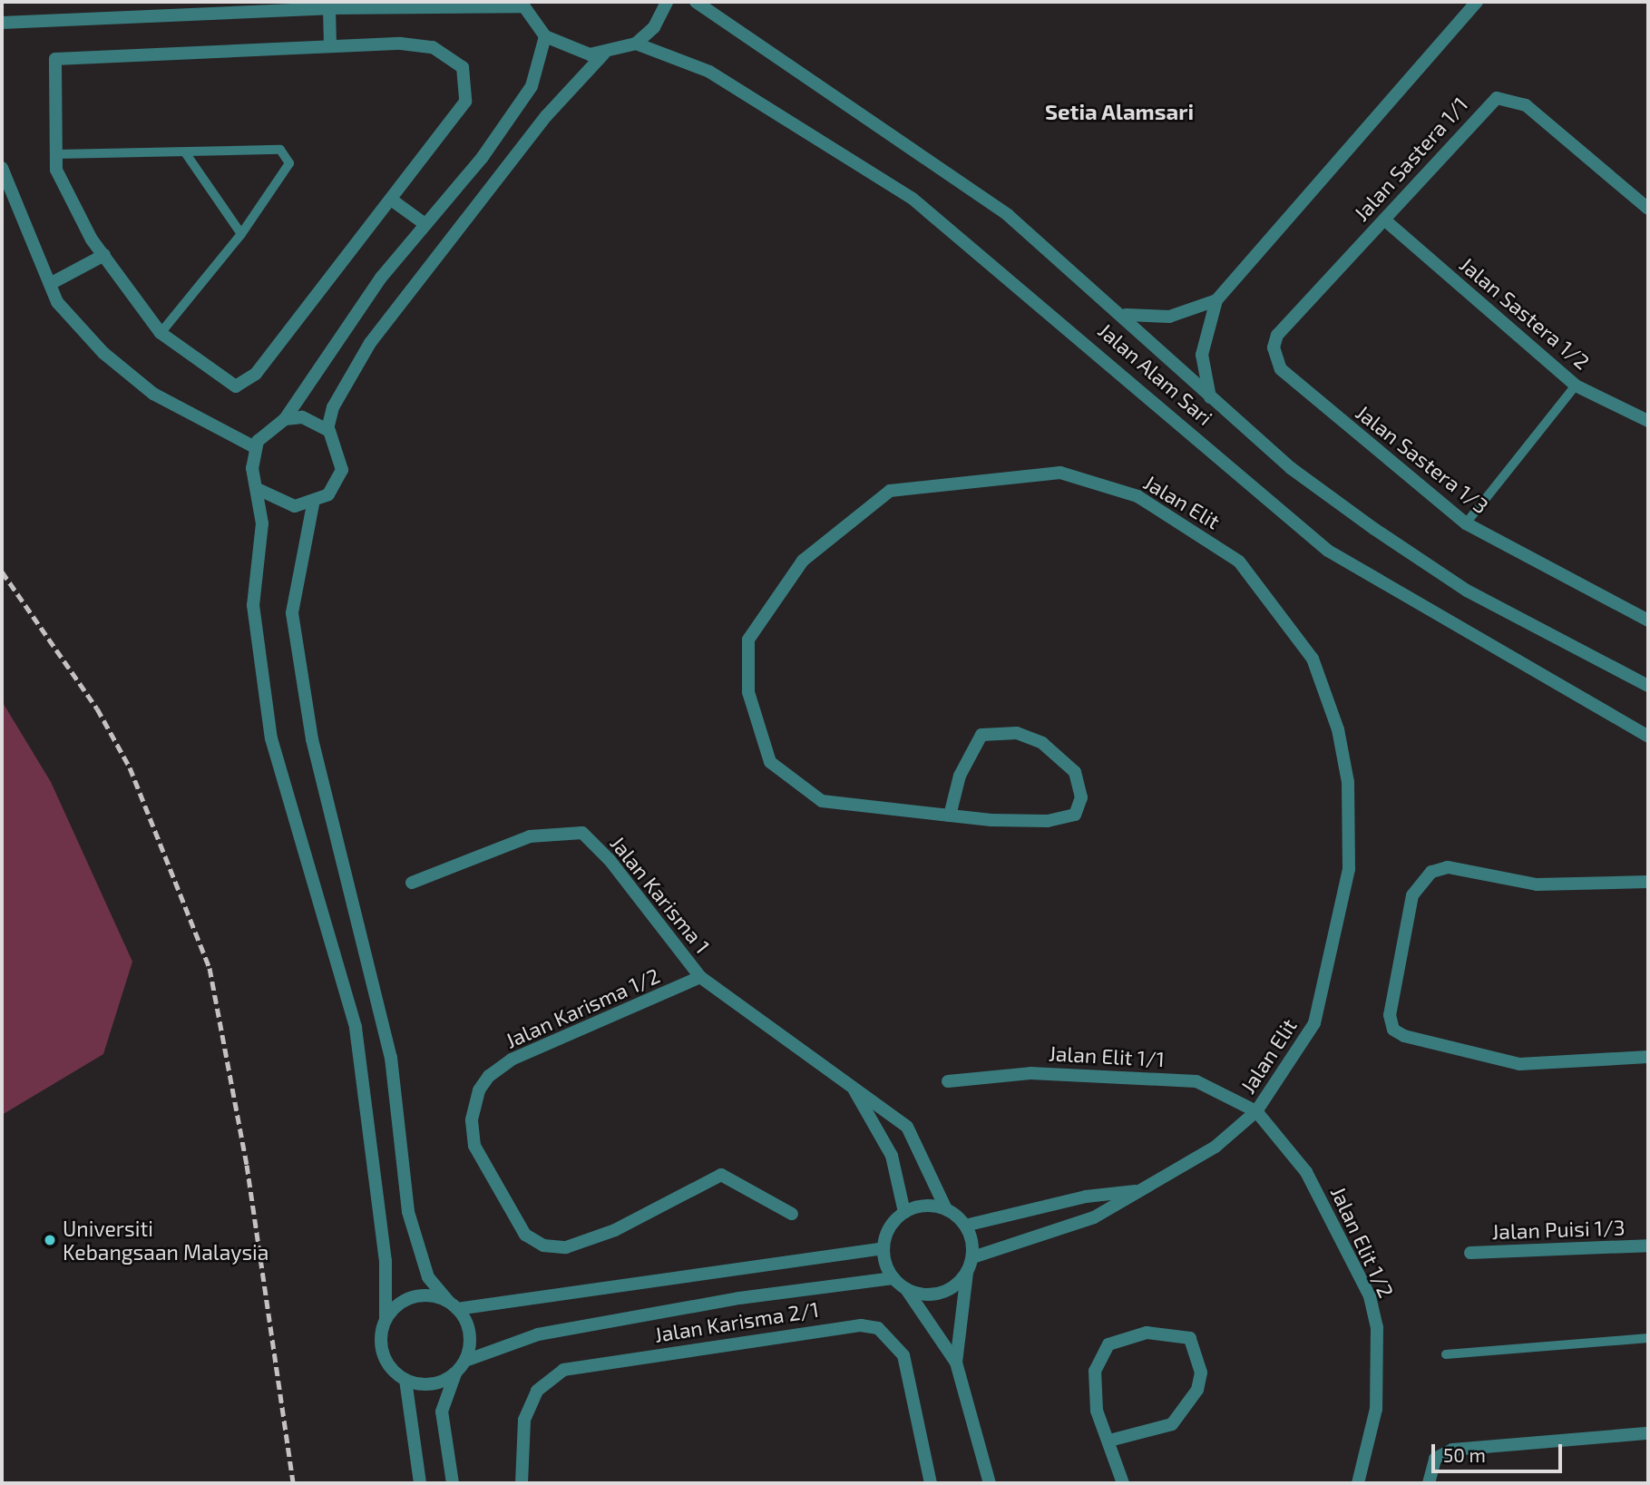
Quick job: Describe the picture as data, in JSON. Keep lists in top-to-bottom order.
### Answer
{
  "streets": {
    "street": [
      "Jalan Sastera 1/1",
      "Jalan Sastera 1/2",
      "Jalan Alam Sari",
      "Jalan Sastera 1/3",
      "Jalan Elit",
      "Jalan Karisma 1",
      "Jalan Karisma 1/2",
      "Jalan Elit 1/1",
      "Jalan Puisi 1/3",
      "Jalan Elit 1/2",
      "Jalan Karisma 2/1"
    ]
  },
  "crossings": [
    ["Jalan Sastera 1/1", "Jalan Sastera 1/2"],
    ["Jalan Sastera 1/1", "Jalan Sastera 1/3"],
    ["Jalan Elit", "Jalan Karisma 1"],
    ["Jalan Elit", "Jalan Elit 1/1"],
    ["Jalan Elit", "Jalan Elit 1/2"],
    ["Jalan Karisma 1", "Jalan Karisma 1/2"],
    ["Jalan Elit 1/1", "Jalan Elit 1/2"]
  ],
  "districts": ["Setia Alamsari"],
  "places": ["Universiti Kebangsaan Malaysia"],
  "scale_bar": "50 m"
}
